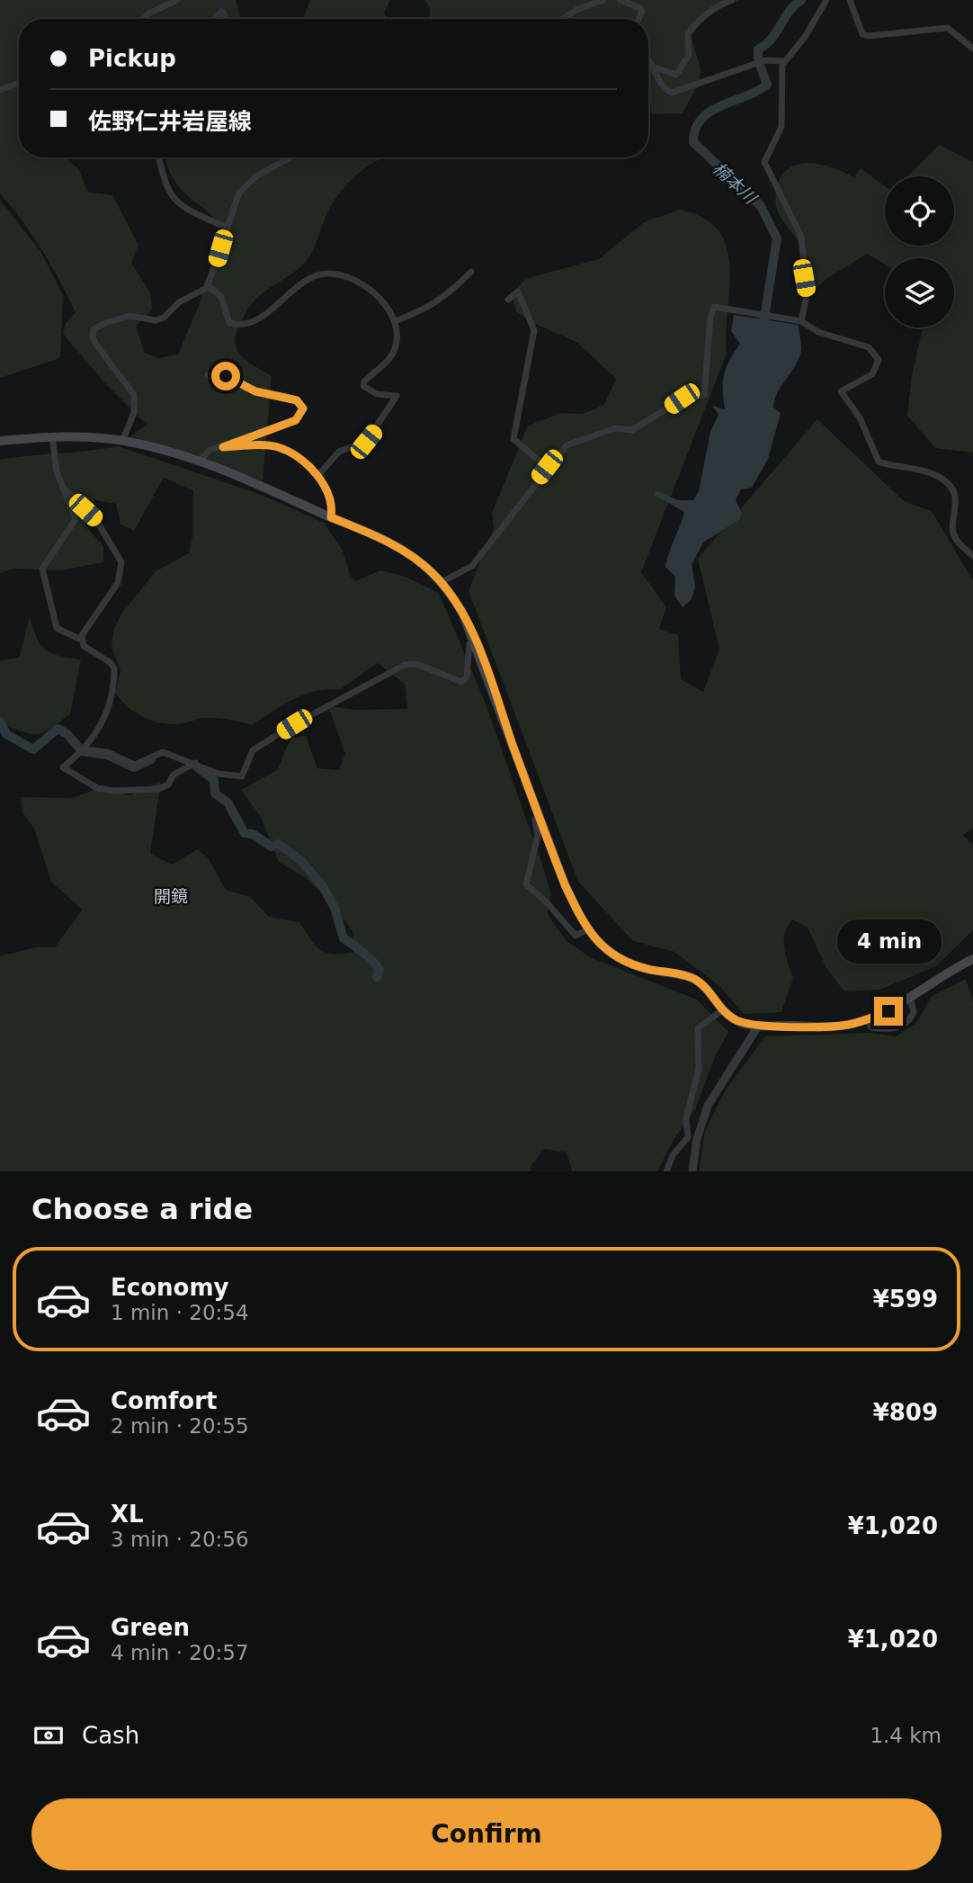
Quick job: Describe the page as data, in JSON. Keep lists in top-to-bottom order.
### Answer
{
  "districts": ["開鏡"],
  "water": ["楠本川"],
  "page": {
    "banner": ["Pickup", "佐野仁井岩屋線"],
    "bubble": "4 min",
    "heading": "Choose a ride",
    "list": [
      {
        "name": "Economy",
        "note": "1 min · 20:54",
        "value": "¥599"
      },
      {
        "name": "Comfort",
        "note": "2 min · 20:55",
        "value": "¥809"
      },
      {
        "name": "XL",
        "note": "3 min · 20:56",
        "value": "¥1,020"
      },
      {
        "name": "Green",
        "note": "4 min · 20:57",
        "value": "¥1,020"
      }
    ],
    "pay": ["Cash", "1.4 km"],
    "buttons": "Confirm"
  }
}
